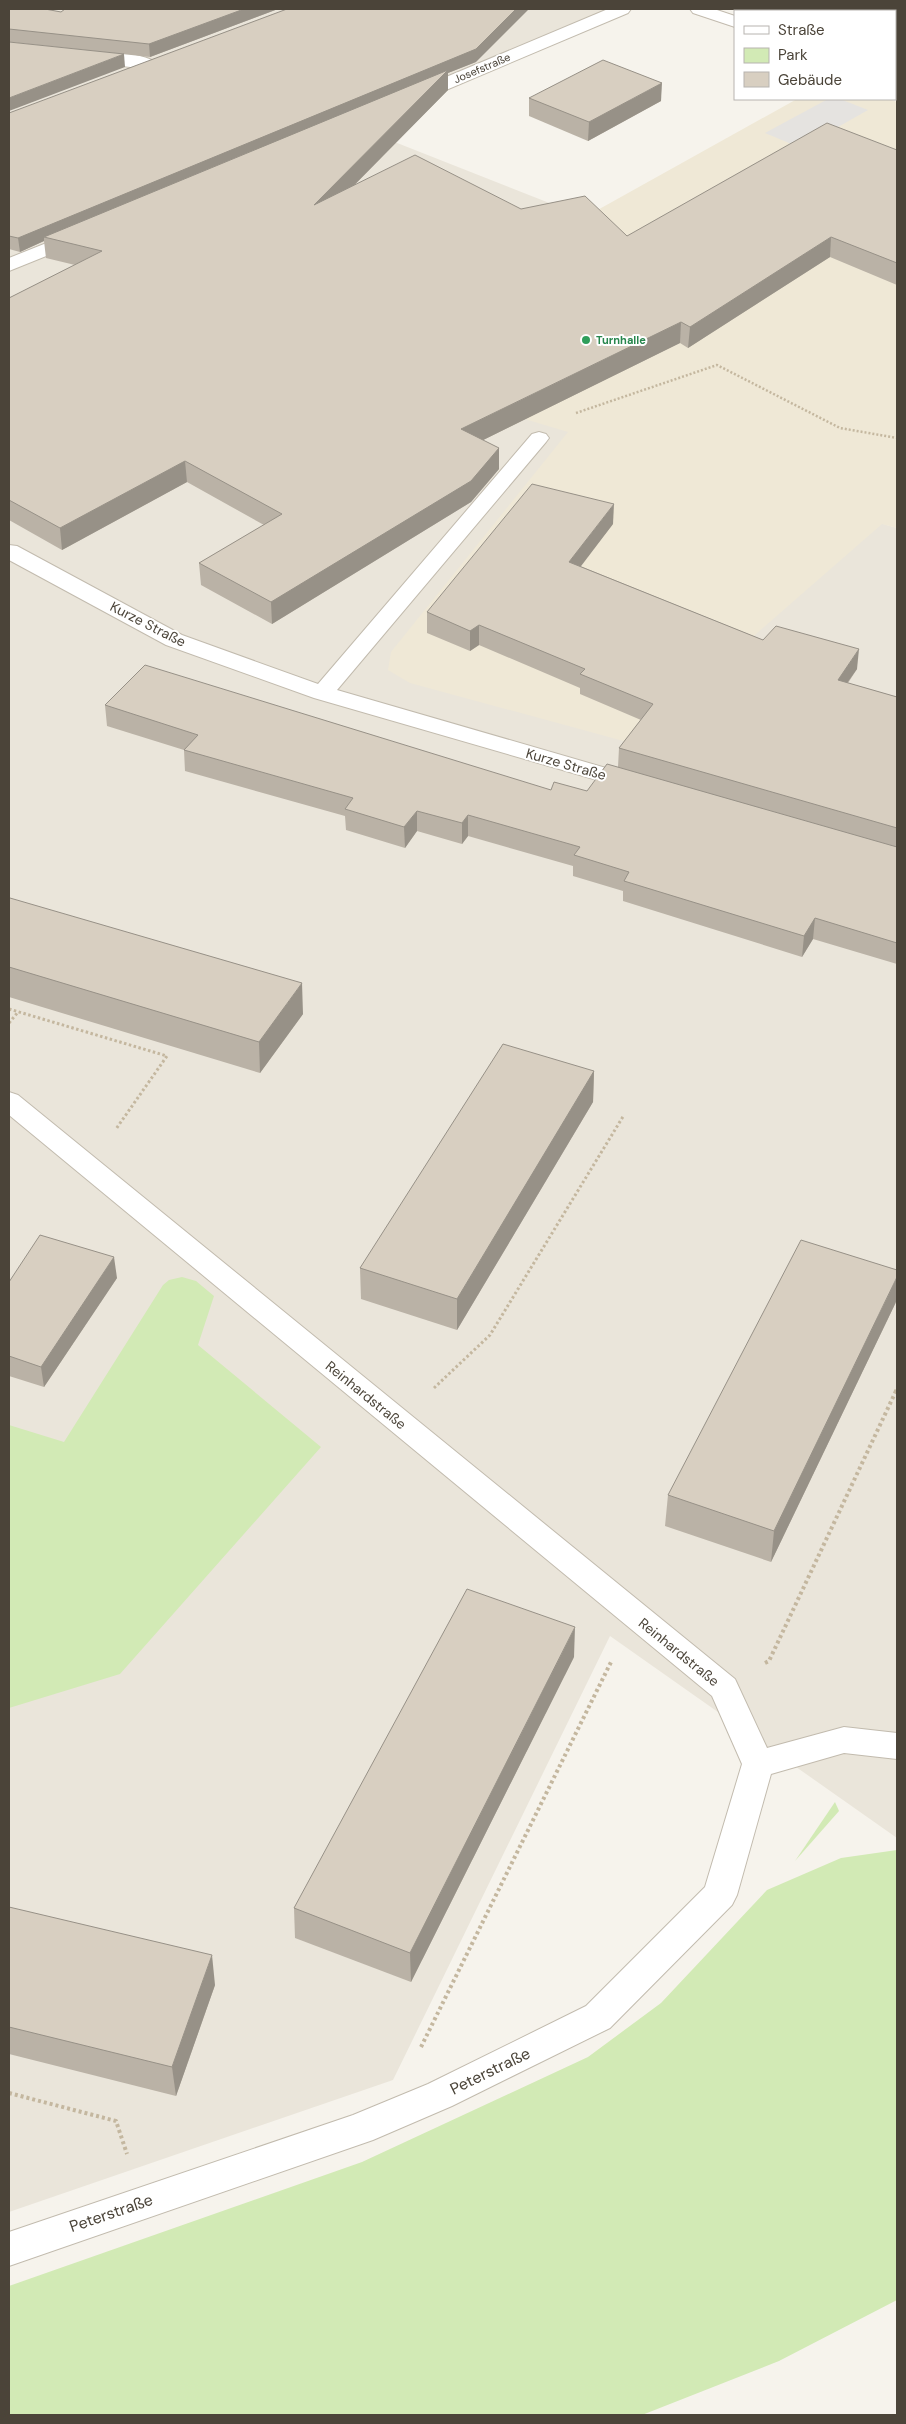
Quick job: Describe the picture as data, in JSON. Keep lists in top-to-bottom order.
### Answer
{
  "streets": {
    "street": [
      "Josefstraße",
      "Kurze Straße",
      "Reinhardstraße",
      "Peterstraße"
    ]
  },
  "places": ["Turnhalle"],
  "legend": ["Straße", "Park", "Gebäude"]
}
